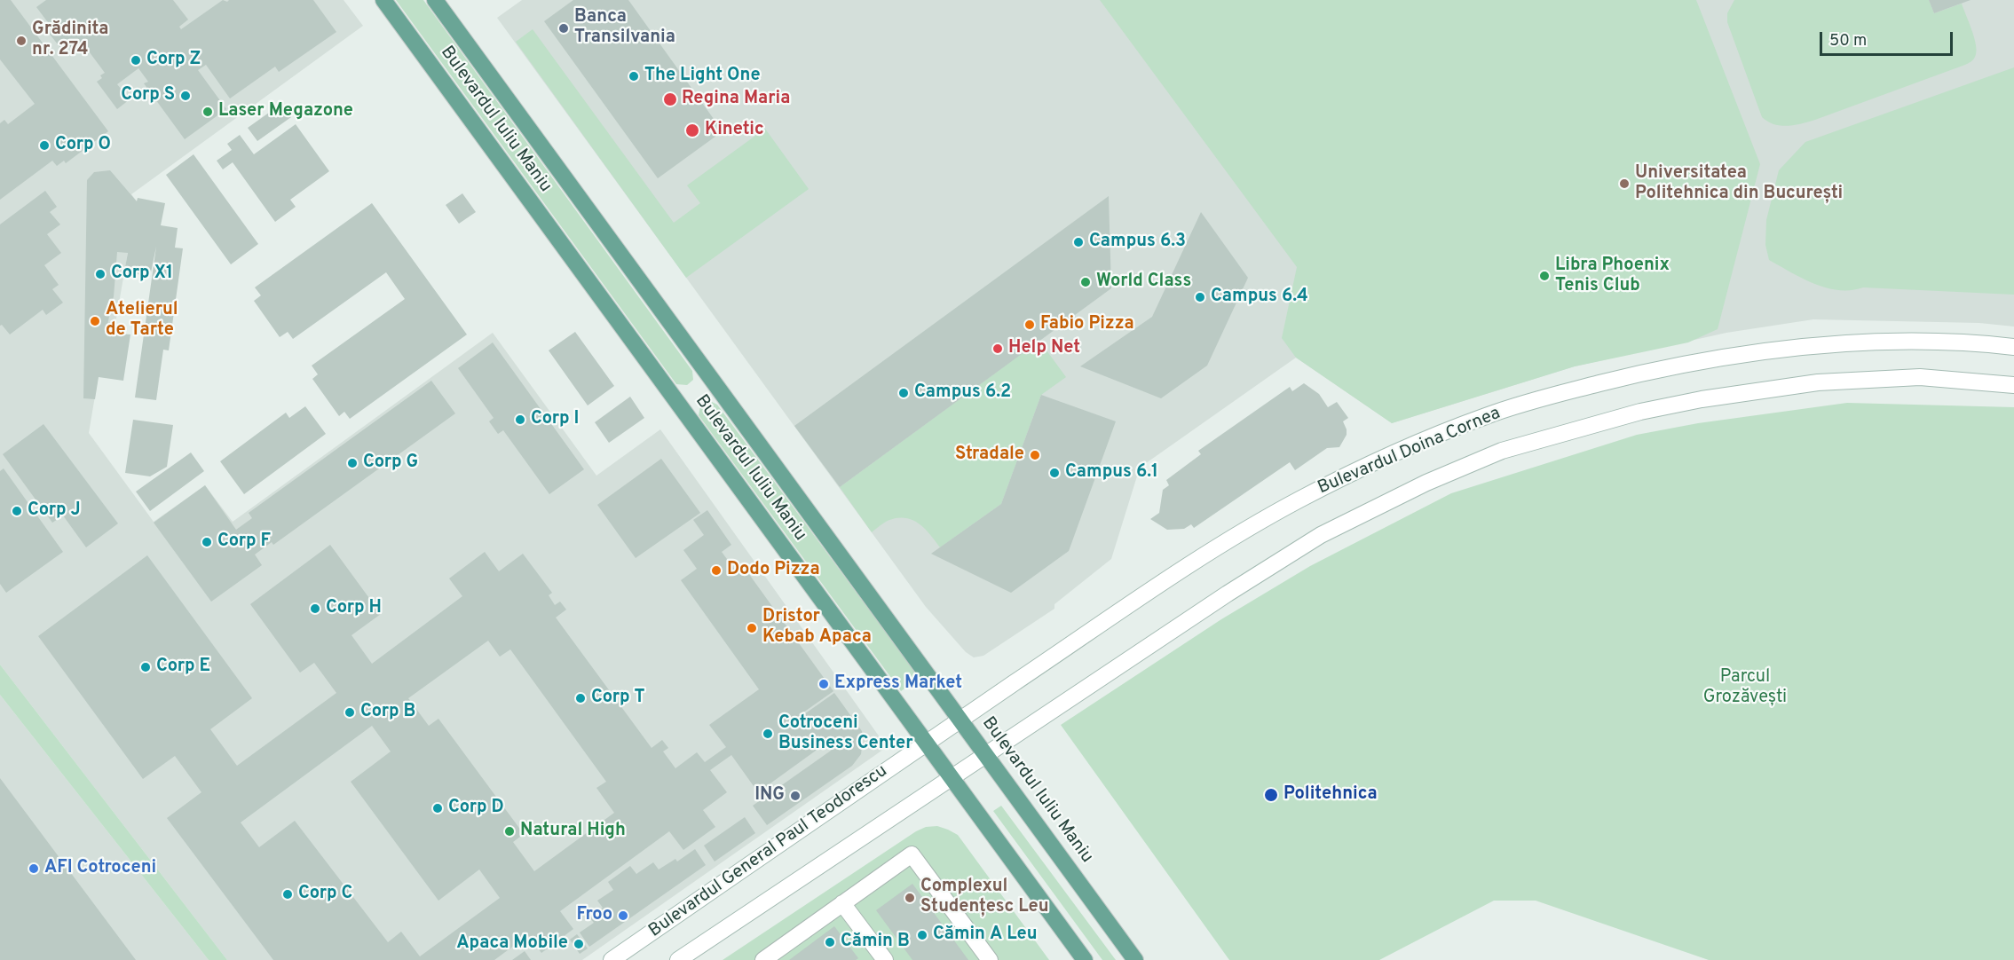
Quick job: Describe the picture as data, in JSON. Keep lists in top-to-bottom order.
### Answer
{
  "streets": {
    "main road": ["Bulevardul Iuliu Maniu", "Bulevardul Doina Cornea", "Bulevardul General Paul Teodorescu"]
  },
  "crossings": [
    ["Bulevardul Iuliu Maniu", "Bulevardul Doina Cornea"],
    ["Bulevardul Iuliu Maniu", "Bulevardul General Paul Teodorescu"],
    ["Bulevardul Doina Cornea", "Bulevardul General Paul Teodorescu"]
  ],
  "parks": ["Parcul Grozăvești"],
  "places": [
    "Banca Transilvania",
    "Grădinita nr. 274",
    "Corp Z",
    "The Light One",
    "Corp S",
    "Regina Maria",
    "Laser Megazone",
    "Kinetic",
    "Corp O",
    "Universitatea Politehnica din București",
    "Campus 6.3",
    "Corp X1",
    "Libra Phoenix Tenis Club",
    "World Class",
    "Campus 6.4",
    "Atelierul de Tarte",
    "Fabio Pizza",
    "Help Net",
    "Campus 6.2",
    "Corp I",
    "Stradale",
    "Corp G",
    "Campus 6.1",
    "Corp J",
    "Corp F",
    "Dodo Pizza",
    "Corp H",
    "Dristor Kebab Apaca",
    "Corp E",
    "Express Market",
    "Corp T",
    "Corp B",
    "Cotroceni Business Center",
    "Politehnica",
    "ING",
    "Corp D",
    "Natural High",
    "AFI Cotroceni",
    "Corp C",
    "Complexul Studențesc Leu",
    "Froo",
    "Cămin A Leu",
    "Cămin B",
    "Apaca Mobile"
  ],
  "scale_bar": "50 m"
}
